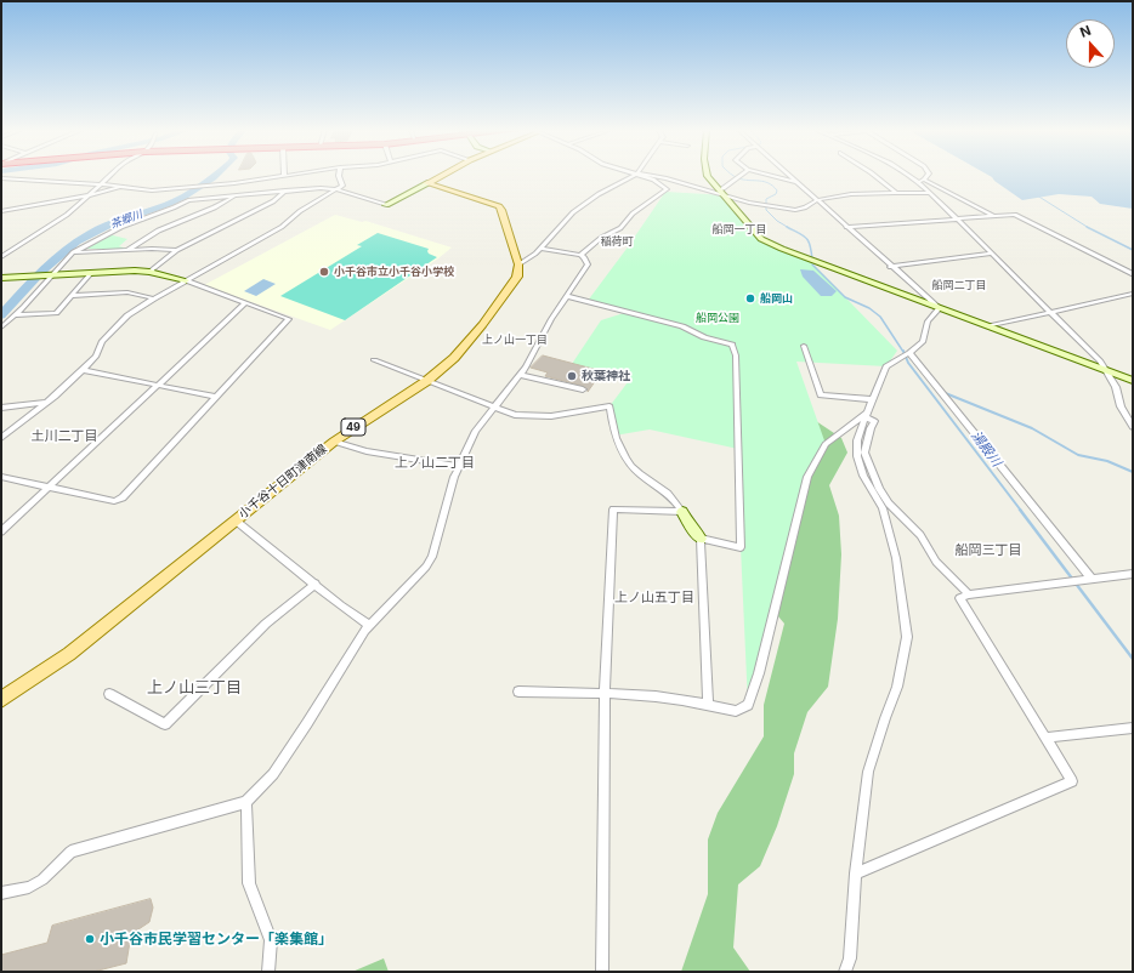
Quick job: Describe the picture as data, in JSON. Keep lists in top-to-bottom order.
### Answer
{
  "streets": {
    "main road": ["49", "小千谷十日町津南線"]
  },
  "districts": [
    "船岡一丁目",
    "稲荷町",
    "船岡二丁目",
    "上ノ山一丁目",
    "土川二丁目",
    "上ノ山二丁目",
    "船岡三丁目",
    "上ノ山五丁目",
    "上ノ山三丁目"
  ],
  "water": ["茶郷川", "湯殿川"],
  "parks": ["船岡公園"],
  "places": [
    "小千谷市立小千谷小学校",
    "船岡山",
    "秋葉神社",
    "小千谷市民学習センター「楽集館」"
  ],
  "north": "top"
}
